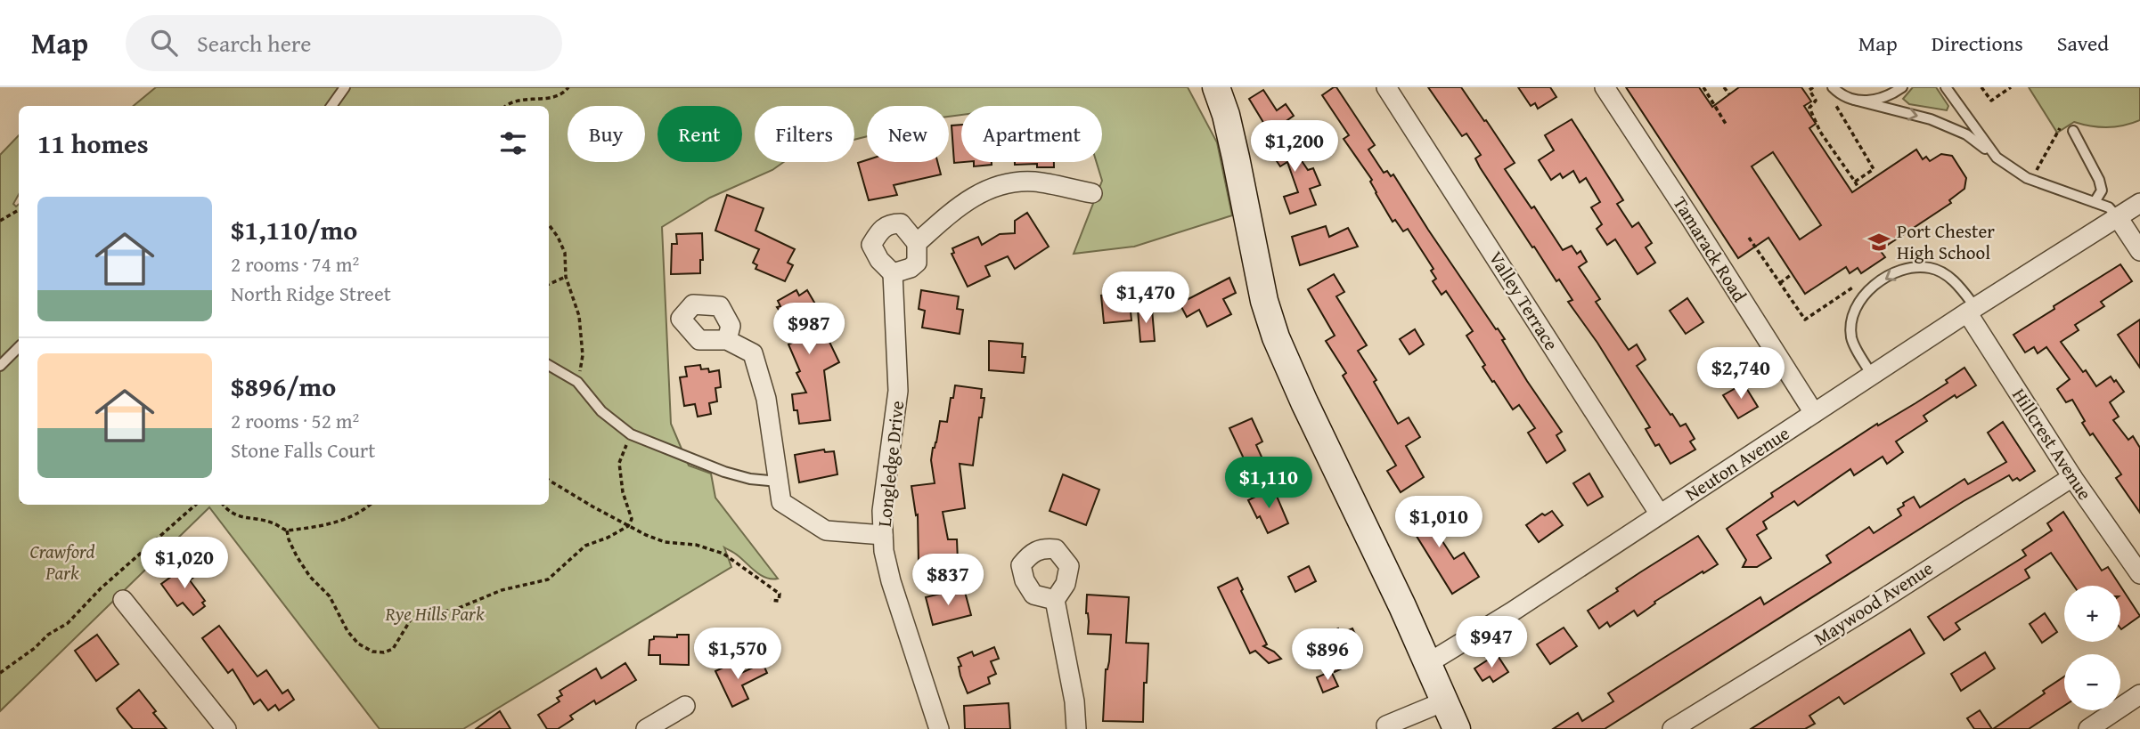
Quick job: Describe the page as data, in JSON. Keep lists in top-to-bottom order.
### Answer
{
  "streets": {
    "street": [
      "Tamarack Road",
      "Valley Terrace",
      "Hillcrest Avenue",
      "Longledge Drive",
      "Neuton Avenue",
      "Maywood Avenue"
    ]
  },
  "crossings": [
    ["Tamarack Road", "Neuton Avenue"],
    ["Valley Terrace", "Neuton Avenue"],
    ["Hillcrest Avenue", "Neuton Avenue"],
    ["Hillcrest Avenue", "Maywood Avenue"]
  ],
  "parks": ["Crawford Park", "Rye Hills Park"],
  "places": {
    "school or university": ["Port Chester High School"]
  },
  "page": {
    "header": "Map",
    "search": "Search here",
    "nav": ["Map", "Directions", "Saved"],
    "chip": [
      "Buy",
      "Rent",
      "Filters",
      "New",
      "Apartment"
    ],
    "heading": "11 homes",
    "price": [
      "$1,200",
      "$1,470",
      "$987",
      "$2,740",
      "$1,110",
      "$1,010",
      "$1,020",
      "$837",
      "$947",
      "$1,570",
      "$896"
    ],
    "list": [
      {
        "name": "$1,110/mo",
        "note": "2 rooms · 74 m² · North Ridge Street"
      },
      {
        "name": "$896/mo",
        "note": "2 rooms · 52 m² · Stone Falls Court"
      }
    ],
    "map_buttons": ["+", "−"]
  }
}
